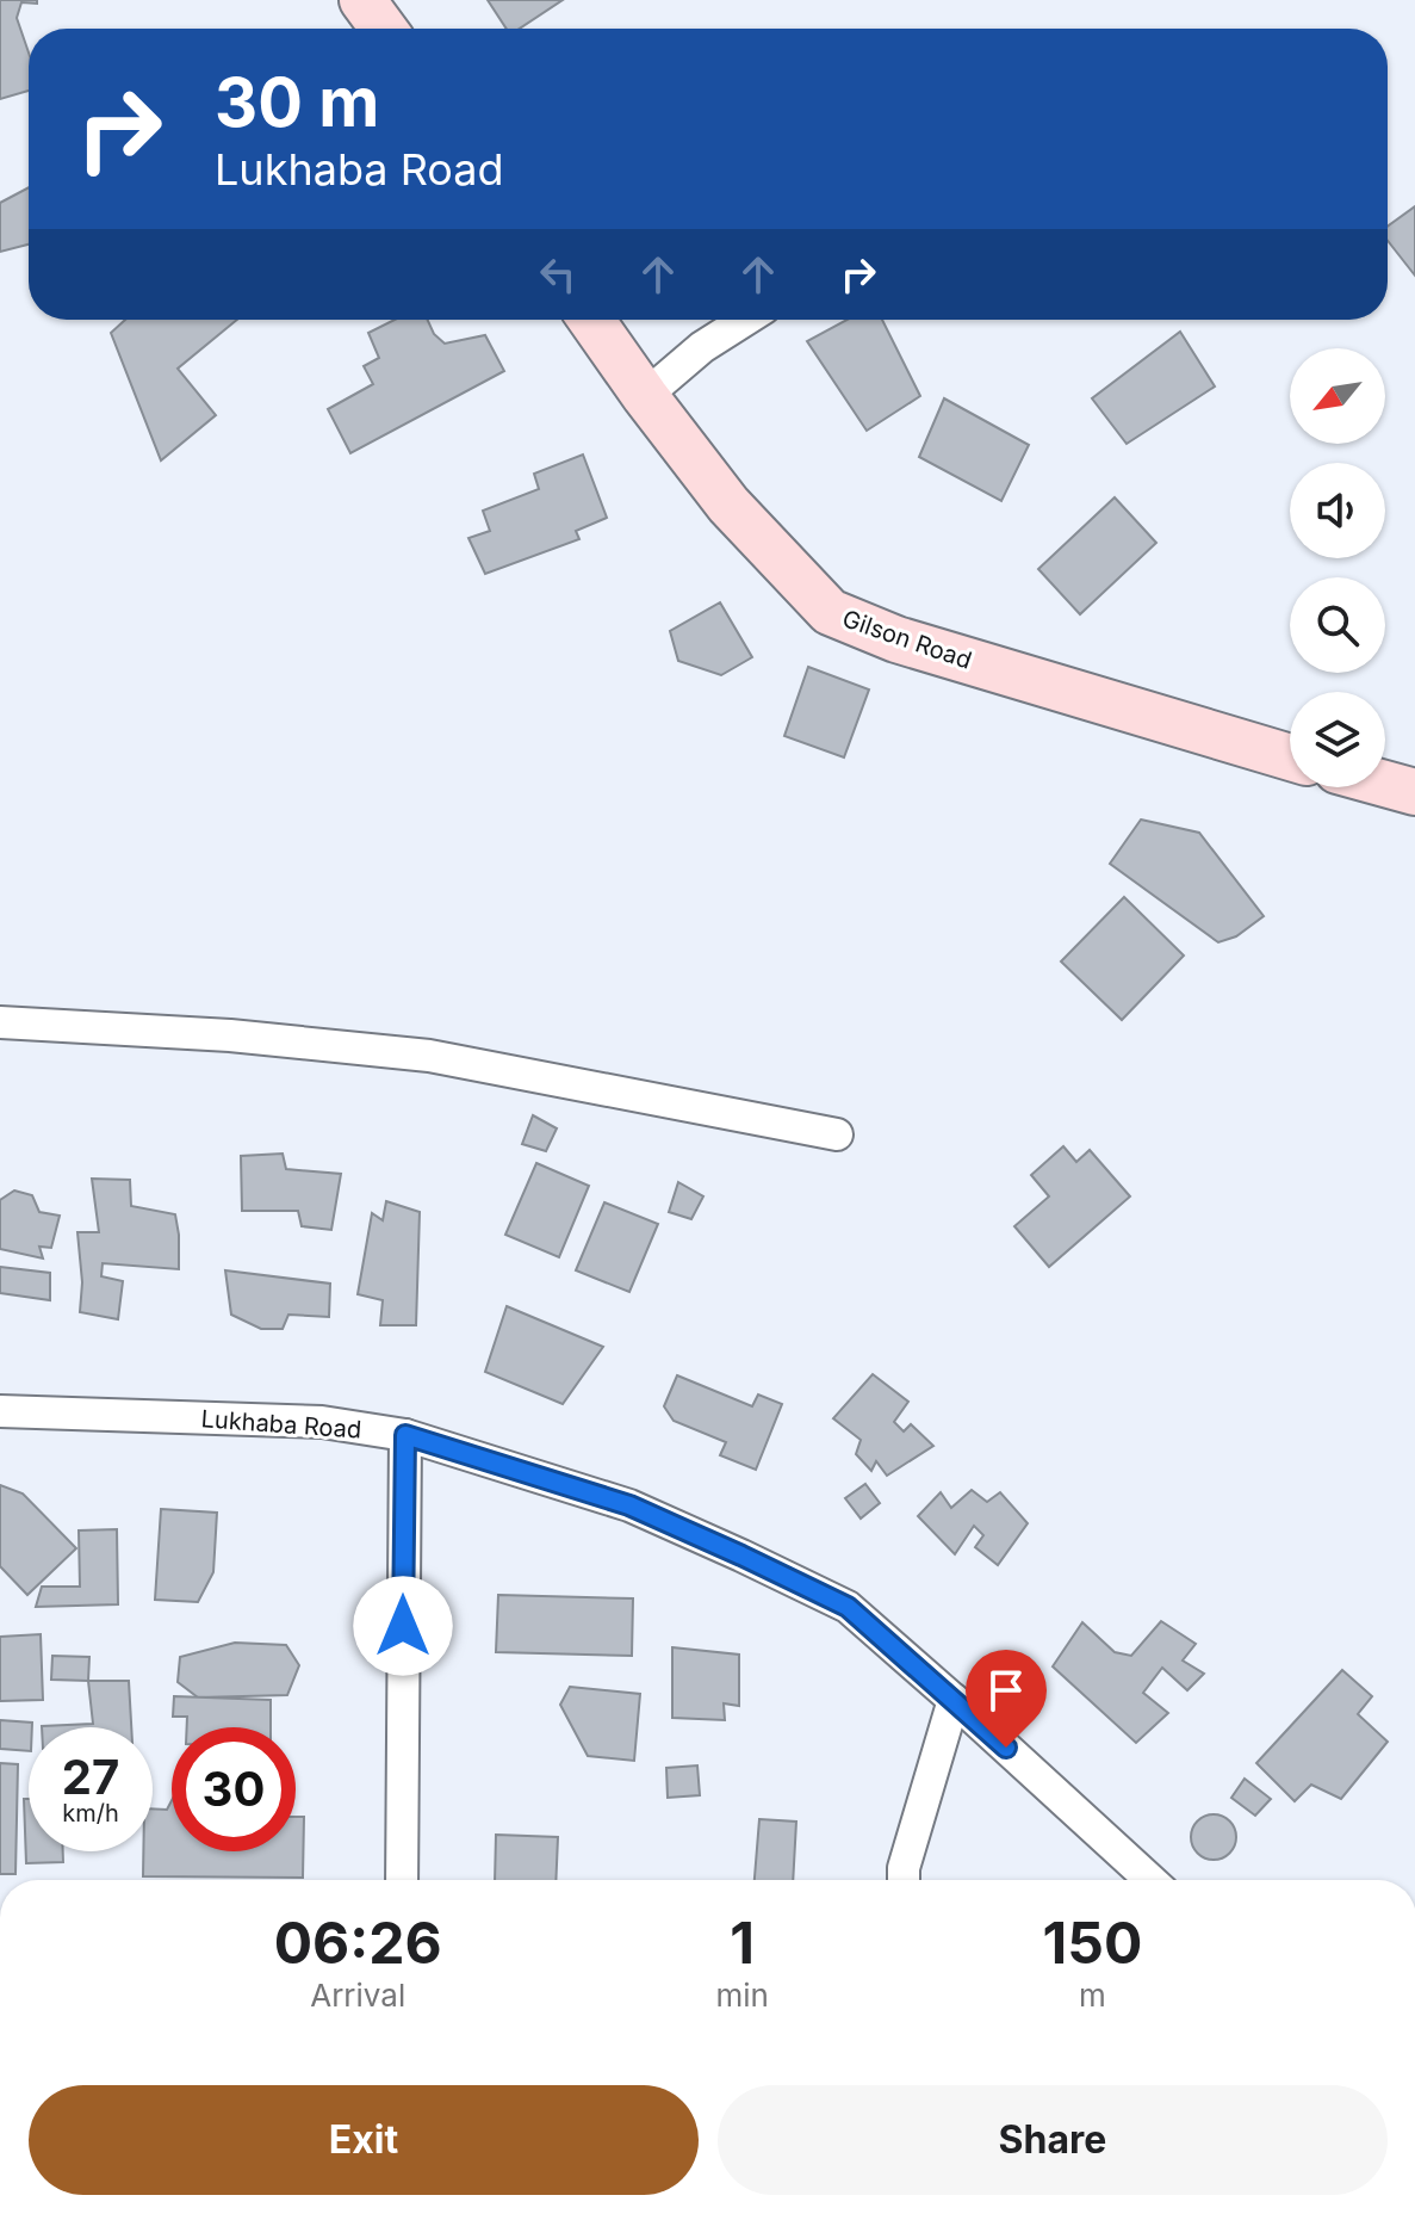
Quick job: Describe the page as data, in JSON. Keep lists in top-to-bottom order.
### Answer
{
  "streets": {
    "street": ["Gilson Road", "Lukhaba Road"]
  },
  "north": "bottom left",
  "page": {
    "turn": ["30 m", "Lukhaba Road"],
    "speed": "27 km/h",
    "limit": "30",
    "eta": [
      "06:26",
      "Arrival",
      "1",
      "min",
      "150",
      "m"
    ],
    "buttons": ["Exit", "Share"]
  }
}
